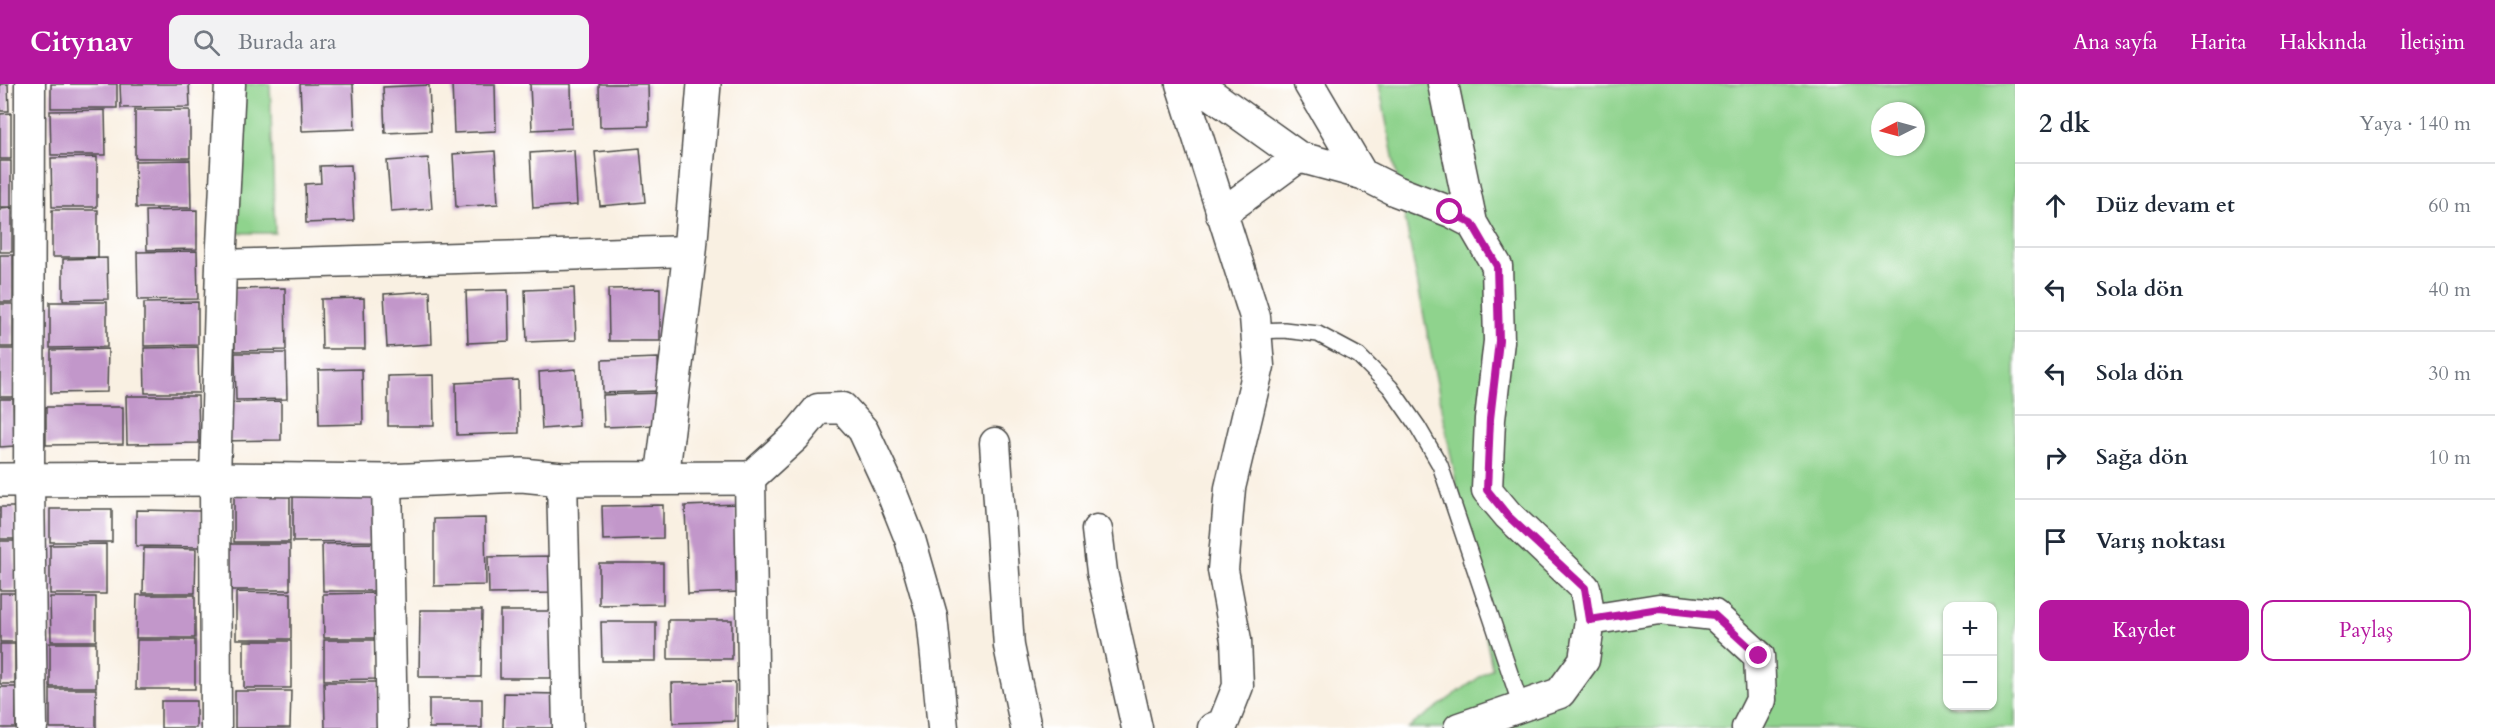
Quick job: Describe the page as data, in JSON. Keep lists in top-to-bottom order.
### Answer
{
  "north": "left",
  "page": {
    "header": "Citynav",
    "search": "Burada ara",
    "nav": [
      "Ana sayfa",
      "Harita",
      "Hakkında",
      "İletişim"
    ],
    "heading": ["2 dk", "Yaya · 140 m"],
    "list": [
      ["Düz devam et", "60 m"],
      ["Sola dön", "40 m"],
      ["Sola dön", "30 m"],
      ["Sağa dön", "10 m"],
      "Varış noktası"
    ],
    "buttons": ["Kaydet", "Paylaş"],
    "map_buttons": ["+", "−"]
  }
}
